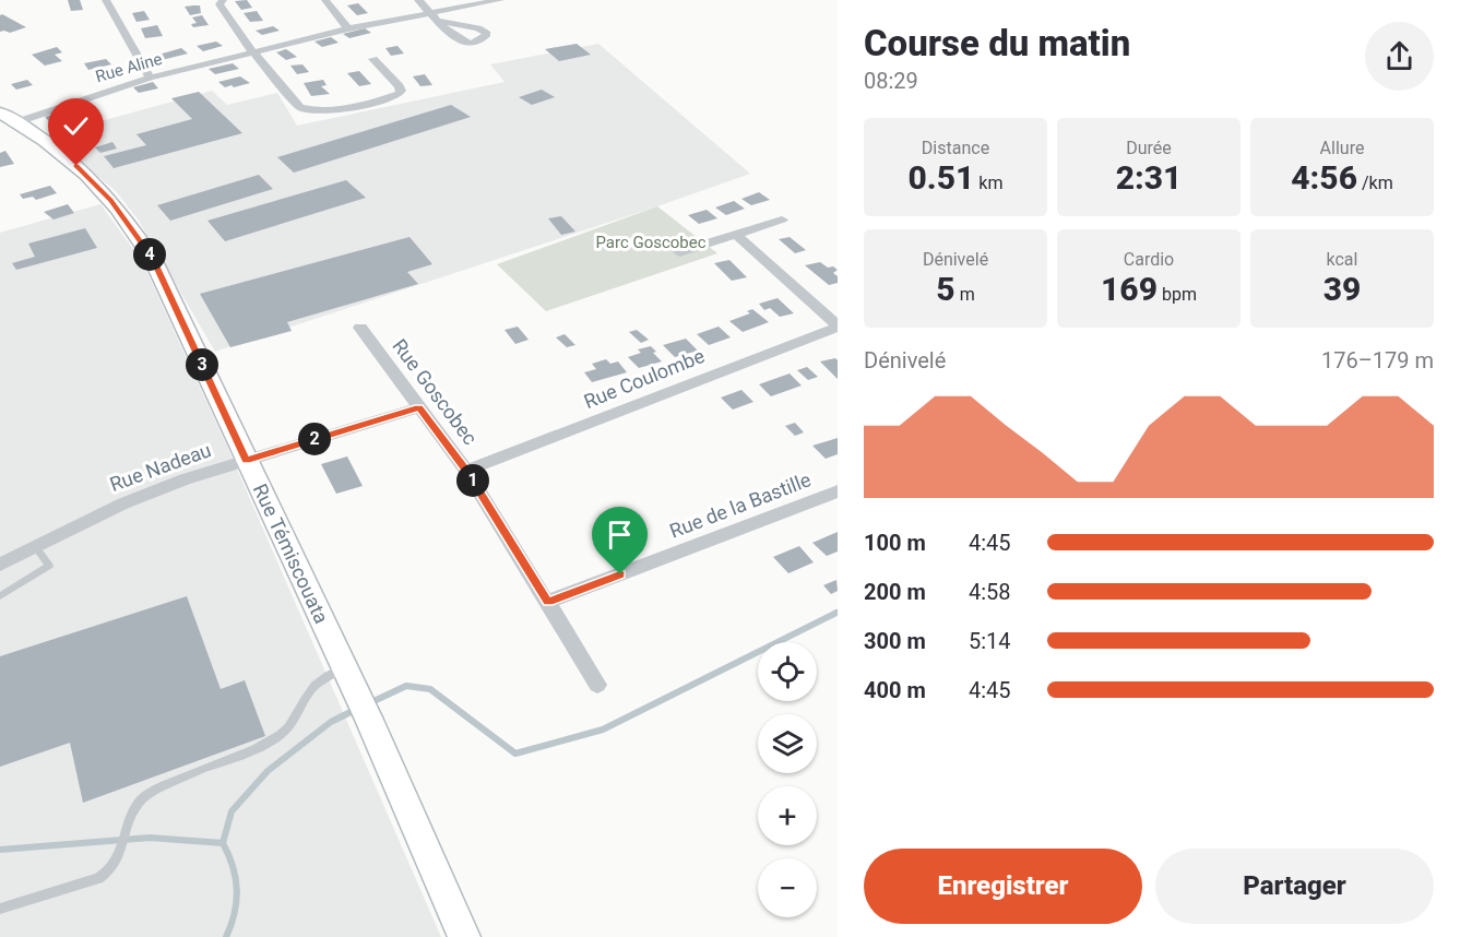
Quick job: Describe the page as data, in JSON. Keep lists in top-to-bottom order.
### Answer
{
  "streets": {
    "main road": ["Rue Témiscouata"],
    "street": [
      "Rue Aline",
      "Rue Coulombe",
      "Rue Goscobec",
      "Rue Nadeau",
      "Rue de la Bastille"
    ]
  },
  "crossings": [
    ["Rue Aline", "Rue Témiscouata"],
    ["Rue Coulombe", "Rue Goscobec"],
    ["Rue Goscobec", "Rue Nadeau"],
    ["Rue Goscobec", "Rue de la Bastille"],
    ["Rue Nadeau", "Rue Témiscouata"]
  ],
  "parks": ["Parc Goscobec"],
  "page": {
    "heading": ["Course du matin", "08:29"],
    "stats": [
      ["Distance", "0.51 km"],
      ["Durée", "2:31"],
      ["Allure", "4:56 /km"],
      ["Dénivelé", "5 m"],
      ["Cardio", "169 bpm"],
      ["kcal", "39"]
    ],
    "pins": [
      "4",
      "3",
      "2",
      "1"
    ],
    "chart": ["Dénivelé", "176–179 m"],
    "list": [
      {
        "name": "100 m",
        "note": "4:45"
      },
      {
        "name": "200 m",
        "note": "4:58"
      },
      {
        "name": "300 m",
        "note": "5:14"
      },
      {
        "name": "400 m",
        "note": "4:45"
      }
    ],
    "map_buttons": ["+", "−"],
    "buttons": ["Enregistrer", "Partager"]
  }
}
